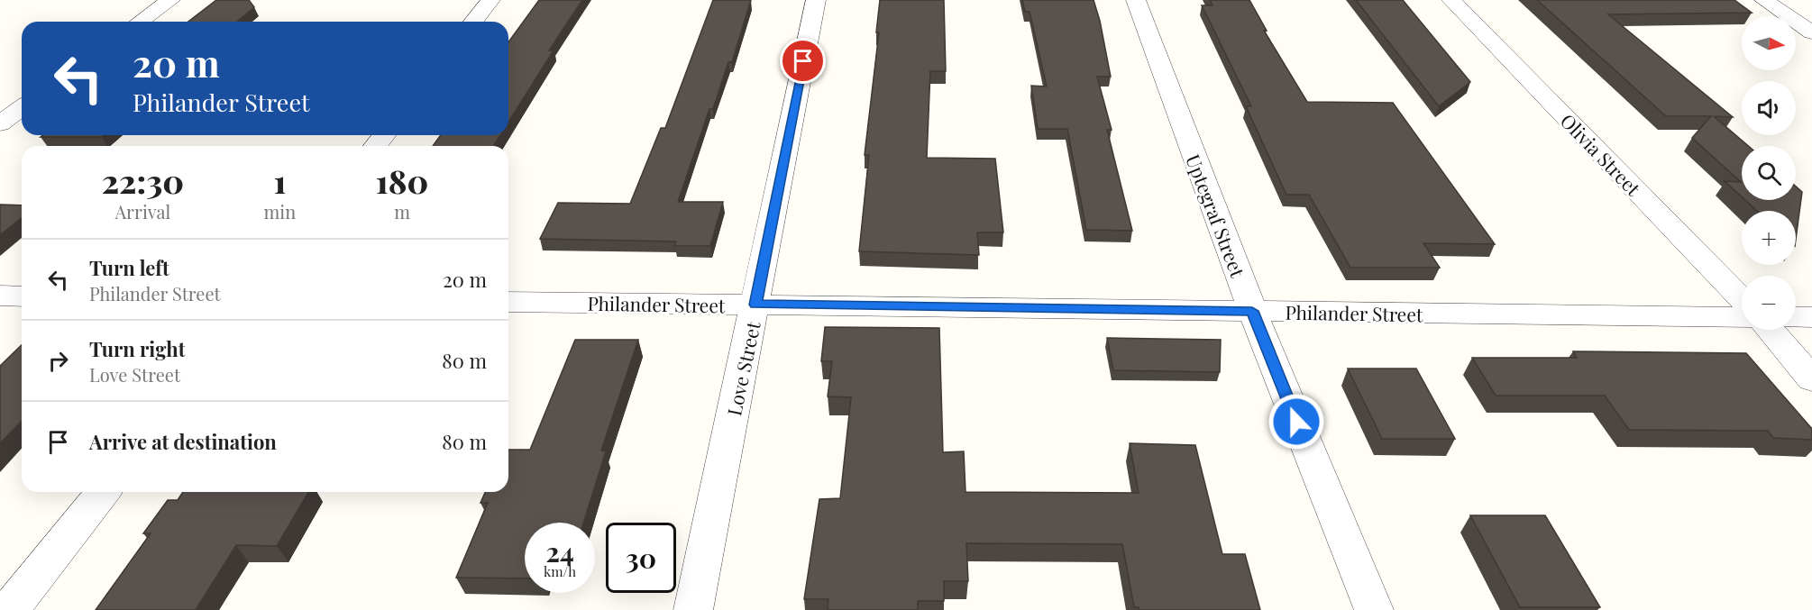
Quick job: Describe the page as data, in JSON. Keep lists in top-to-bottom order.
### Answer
{
  "streets": {
    "street": [
      "Olivia Street",
      "Uptegraf Street",
      "Philander Street",
      "Love Street"
    ]
  },
  "crossings": [
    ["Uptegraf Street", "Philander Street"],
    ["Philander Street", "Love Street"]
  ],
  "north": "right",
  "page": {
    "map_buttons": ["+", "−"],
    "turn": ["20 m", "Philander Street"],
    "eta": [
      "22:30",
      "Arrival",
      "1",
      "min",
      "180",
      "m"
    ],
    "list": [
      {
        "name": "Turn left",
        "note": "Philander Street",
        "value": "20 m"
      },
      {
        "name": "Turn right",
        "note": "Love Street",
        "value": "80 m"
      },
      {
        "name": "Arrive at destination",
        "value": "80 m"
      }
    ],
    "speed": "24 km/h",
    "limit": "30"
  }
}
